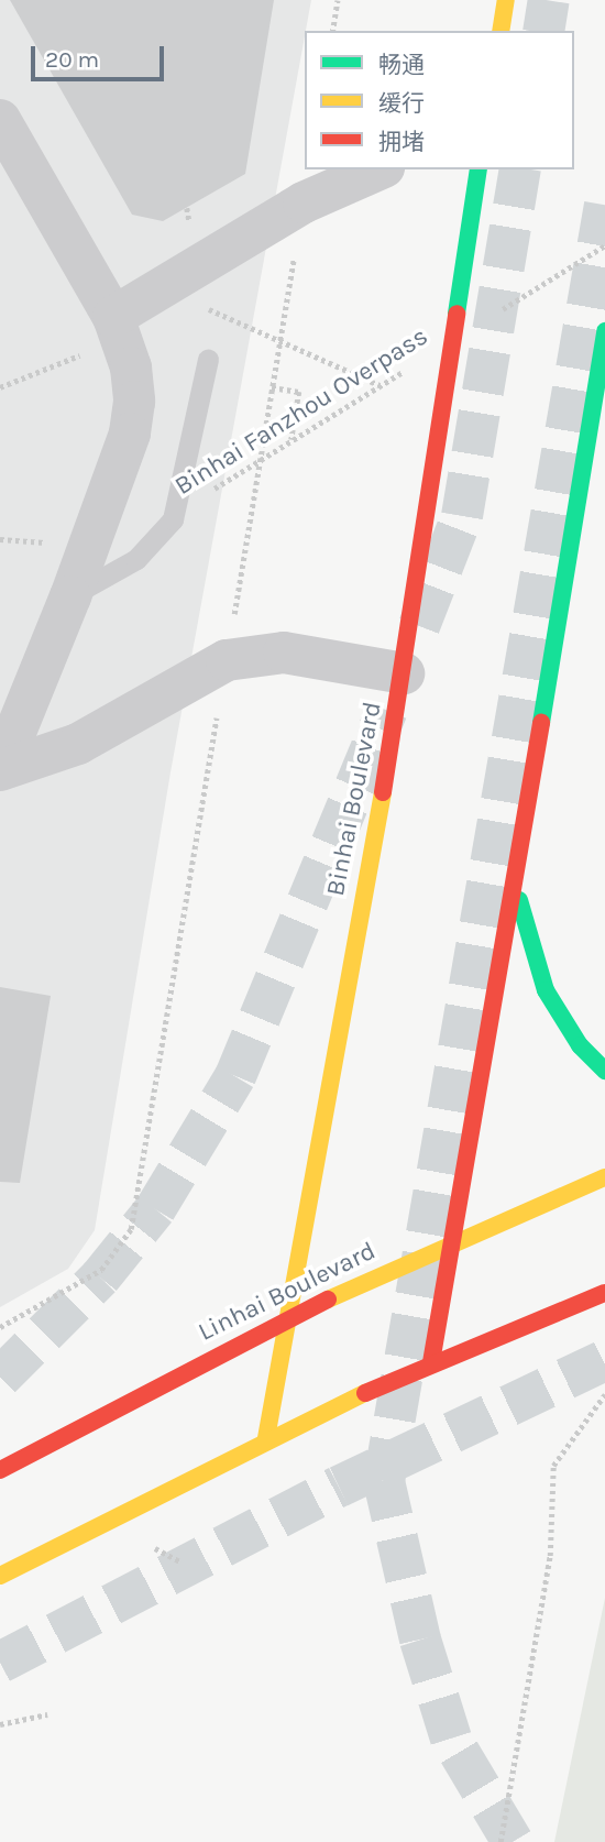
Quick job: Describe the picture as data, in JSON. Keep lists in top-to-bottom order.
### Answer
{
  "streets": {
    "main road": ["Binhai Boulevard", "Linhai Boulevard"],
    "path": ["Binhai Fanzhou Overpass"]
  },
  "crossings": [
    ["Binhai Boulevard", "Linhai Boulevard"]
  ],
  "legend": ["畅通", "缓行", "拥堵"],
  "scale_bar": "20 m"
}
